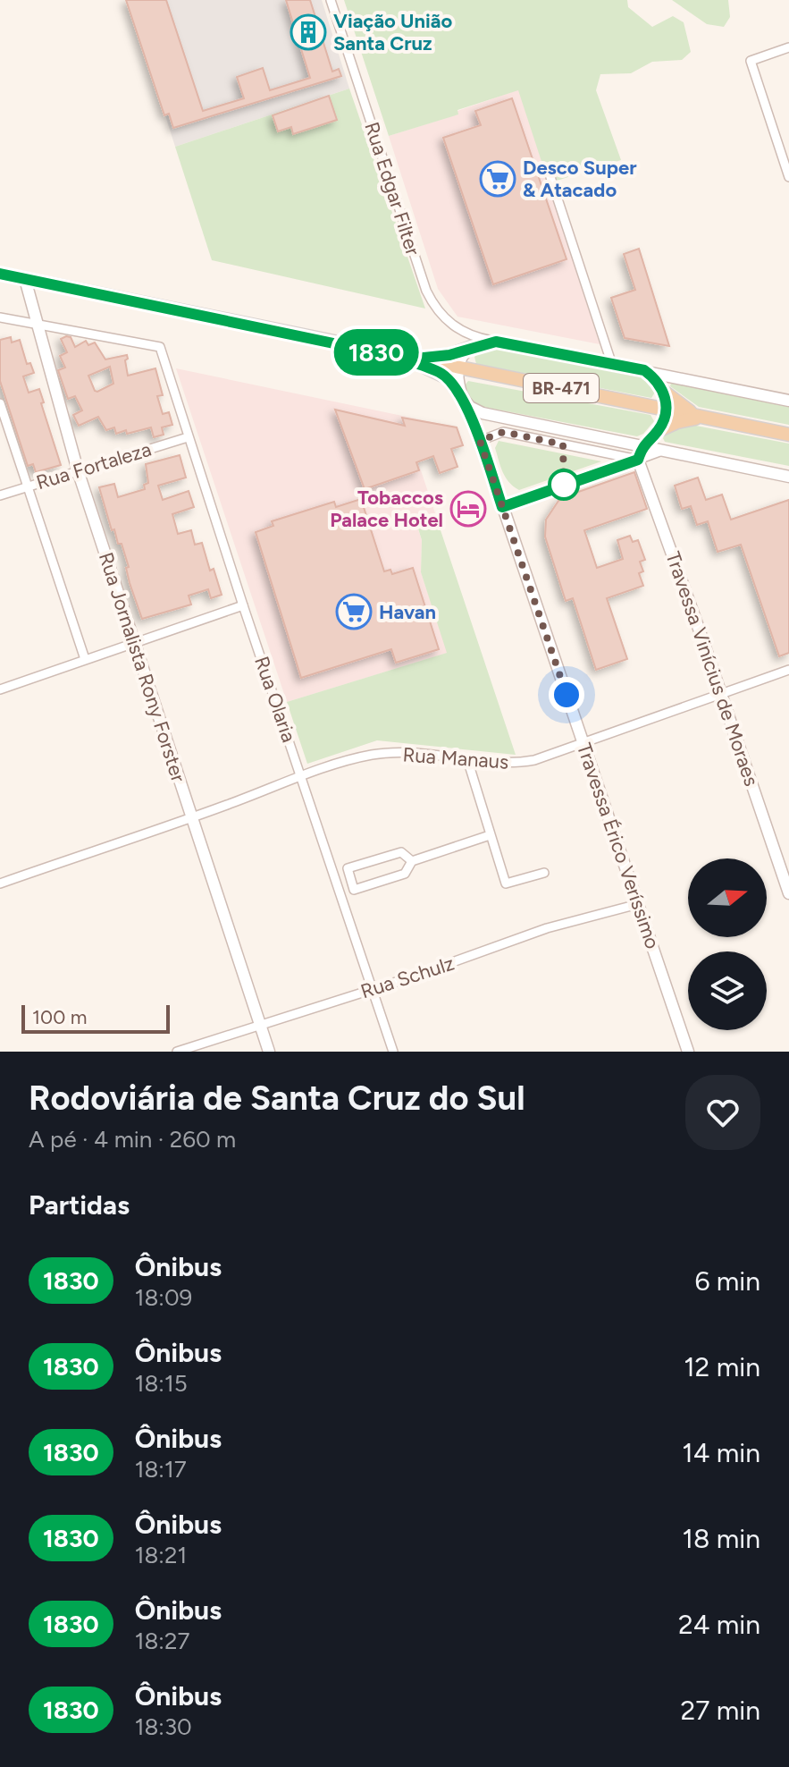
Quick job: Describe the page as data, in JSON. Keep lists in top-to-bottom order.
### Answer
{
  "streets": {
    "main road": ["BR-471"],
    "street": [
      "Rua Edgar Filter",
      "Rua Fortaleza",
      "Rua Jornalista Rony Forster",
      "Travessa Vinícius de Moraes",
      "Rua Olaria",
      "Rua Manaus",
      "Travessa Érico Veríssimo",
      "Rua Schulz"
    ]
  },
  "crossings": [
    ["BR-471", "Rua Jornalista Rony Forster"],
    ["BR-471", "Travessa Érico Veríssimo"],
    ["Rua Fortaleza", "Rua Jornalista Rony Forster"],
    ["Rua Fortaleza", "Rua Olaria"],
    ["Rua Jornalista Rony Forster", "Rua Olaria"],
    ["Rua Jornalista Rony Forster", "Rua Manaus"],
    ["Rua Jornalista Rony Forster", "Rua Schulz"],
    ["Travessa Vinícius de Moraes", "Rua Manaus"],
    ["Rua Olaria", "Rua Manaus"],
    ["Rua Olaria", "Rua Schulz"],
    ["Rua Manaus", "Travessa Érico Veríssimo"],
    ["Travessa Érico Veríssimo", "Rua Schulz"]
  ],
  "places": {
    "building": ["Viação União Santa Cruz"],
    "supermarket": ["Desco Super & Atacado", "Havan"],
    "hotel": ["Tobaccos Palace Hotel"]
  },
  "lines": ["bus line 1830"],
  "scale_bar": "100 m",
  "north": "right",
  "page": {
    "on_map": "1830",
    "scale": "100 m",
    "heading": [
      ["Rodoviária de Santa Cruz do Sul", "A pé · 4 min · 260 m"],
      "Partidas"
    ],
    "list": [
      {
        "mark": "1830",
        "name": "Ônibus",
        "note": "18:09",
        "value": "6 min"
      },
      {
        "mark": "1830",
        "name": "Ônibus",
        "note": "18:15",
        "value": "12 min"
      },
      {
        "mark": "1830",
        "name": "Ônibus",
        "note": "18:17",
        "value": "14 min"
      },
      {
        "mark": "1830",
        "name": "Ônibus",
        "note": "18:21",
        "value": "18 min"
      },
      {
        "mark": "1830",
        "name": "Ônibus",
        "note": "18:27",
        "value": "24 min"
      },
      {
        "mark": "1830",
        "name": "Ônibus",
        "note": "18:30",
        "value": "27 min"
      }
    ]
  }
}
